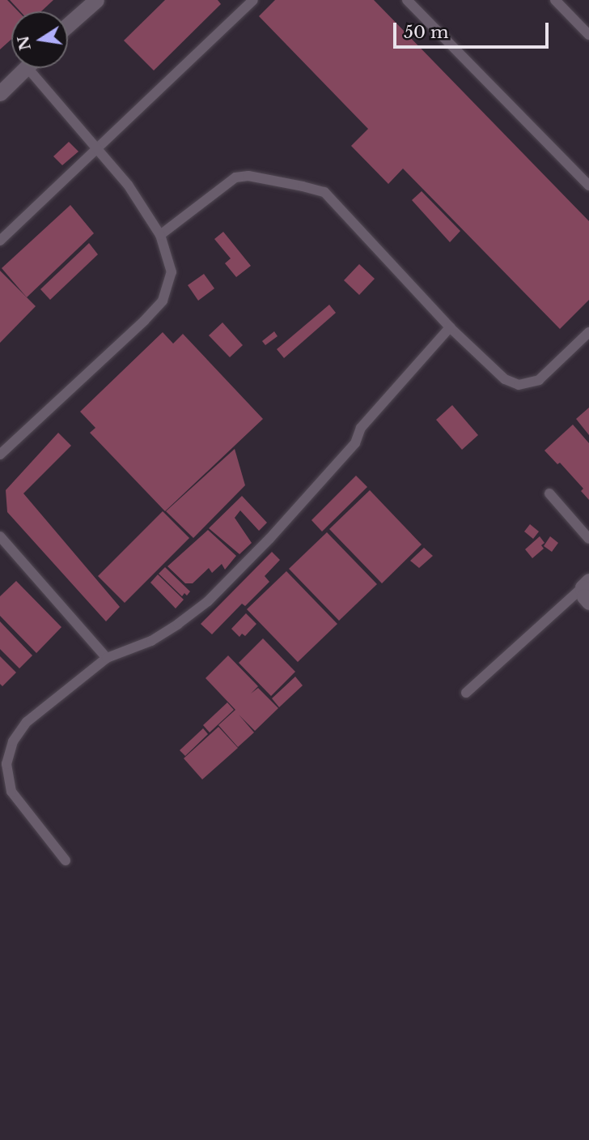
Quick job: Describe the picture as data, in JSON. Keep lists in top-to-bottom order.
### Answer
{
  "scale_bar": "50 m",
  "north": "left"
}
